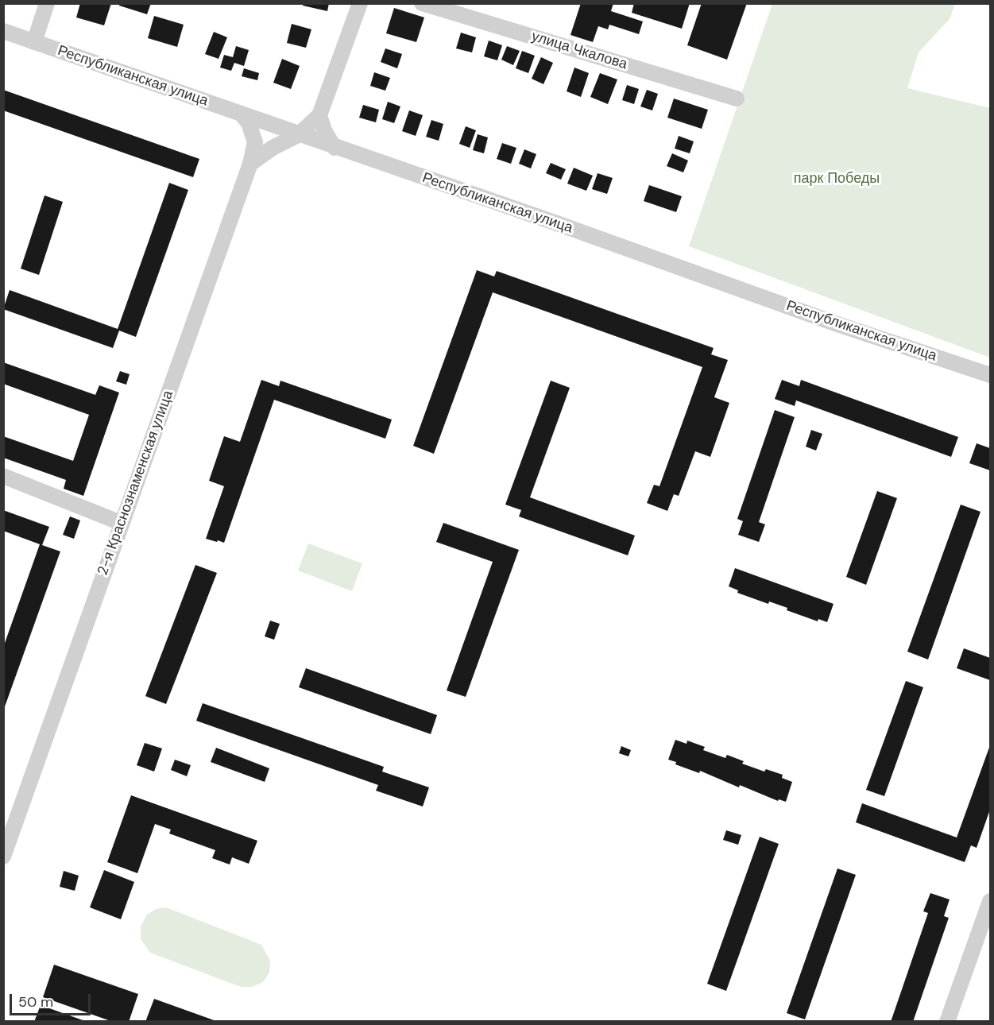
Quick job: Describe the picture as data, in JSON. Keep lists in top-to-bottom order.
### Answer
{
  "streets": {
    "street": ["улица Чкалова", "Республиканская улица", "2-я Краснознаменская улица"]
  },
  "crossings": [
    ["Республиканская улица", "2-я Краснознаменская улица"]
  ],
  "parks": ["парк Победы"],
  "scale_bar": "50 m"
}
